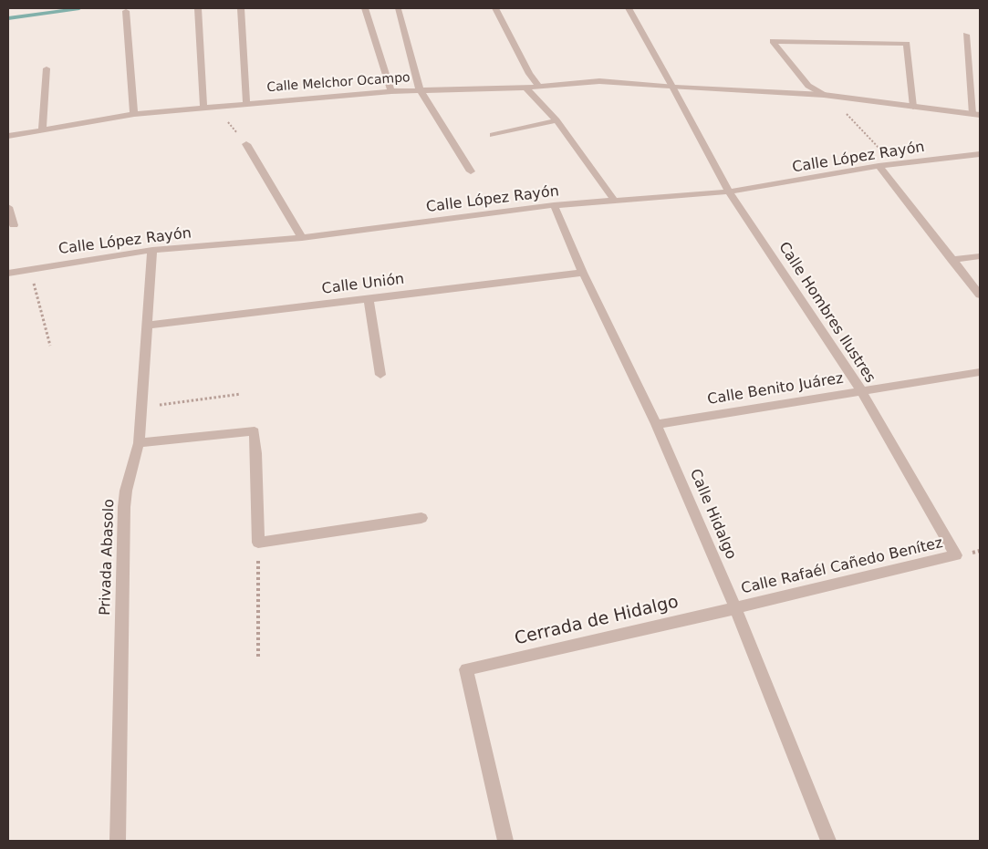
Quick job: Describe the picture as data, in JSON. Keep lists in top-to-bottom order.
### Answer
{
  "streets": {
    "street": [
      "Calle Melchor Ocampo",
      "Calle López Rayón",
      "Calle Unión",
      "Calle Hombres Ilustres",
      "Calle Benito Juárez",
      "Calle Hidalgo",
      "Privada Abasolo",
      "Calle Rafaél Cañedo Benítez",
      "Cerrada de Hidalgo"
    ]
  },
  "crossings": [
    ["Calle Melchor Ocampo", "Calle Hombres Ilustres"],
    ["Calle López Rayón", "Calle Hombres Ilustres"],
    ["Calle López Rayón", "Calle Hidalgo"],
    ["Calle López Rayón", "Privada Abasolo"],
    ["Calle Unión", "Calle Hidalgo"],
    ["Calle Unión", "Privada Abasolo"],
    ["Calle Hombres Ilustres", "Calle Benito Juárez"],
    ["Calle Hombres Ilustres", "Calle Rafaél Cañedo Benítez"],
    ["Calle Benito Juárez", "Calle Hidalgo"],
    ["Calle Hidalgo", "Calle Rafaél Cañedo Benítez"],
    ["Calle Hidalgo", "Cerrada de Hidalgo"],
    ["Calle Rafaél Cañedo Benítez", "Cerrada de Hidalgo"]
  ]
}
